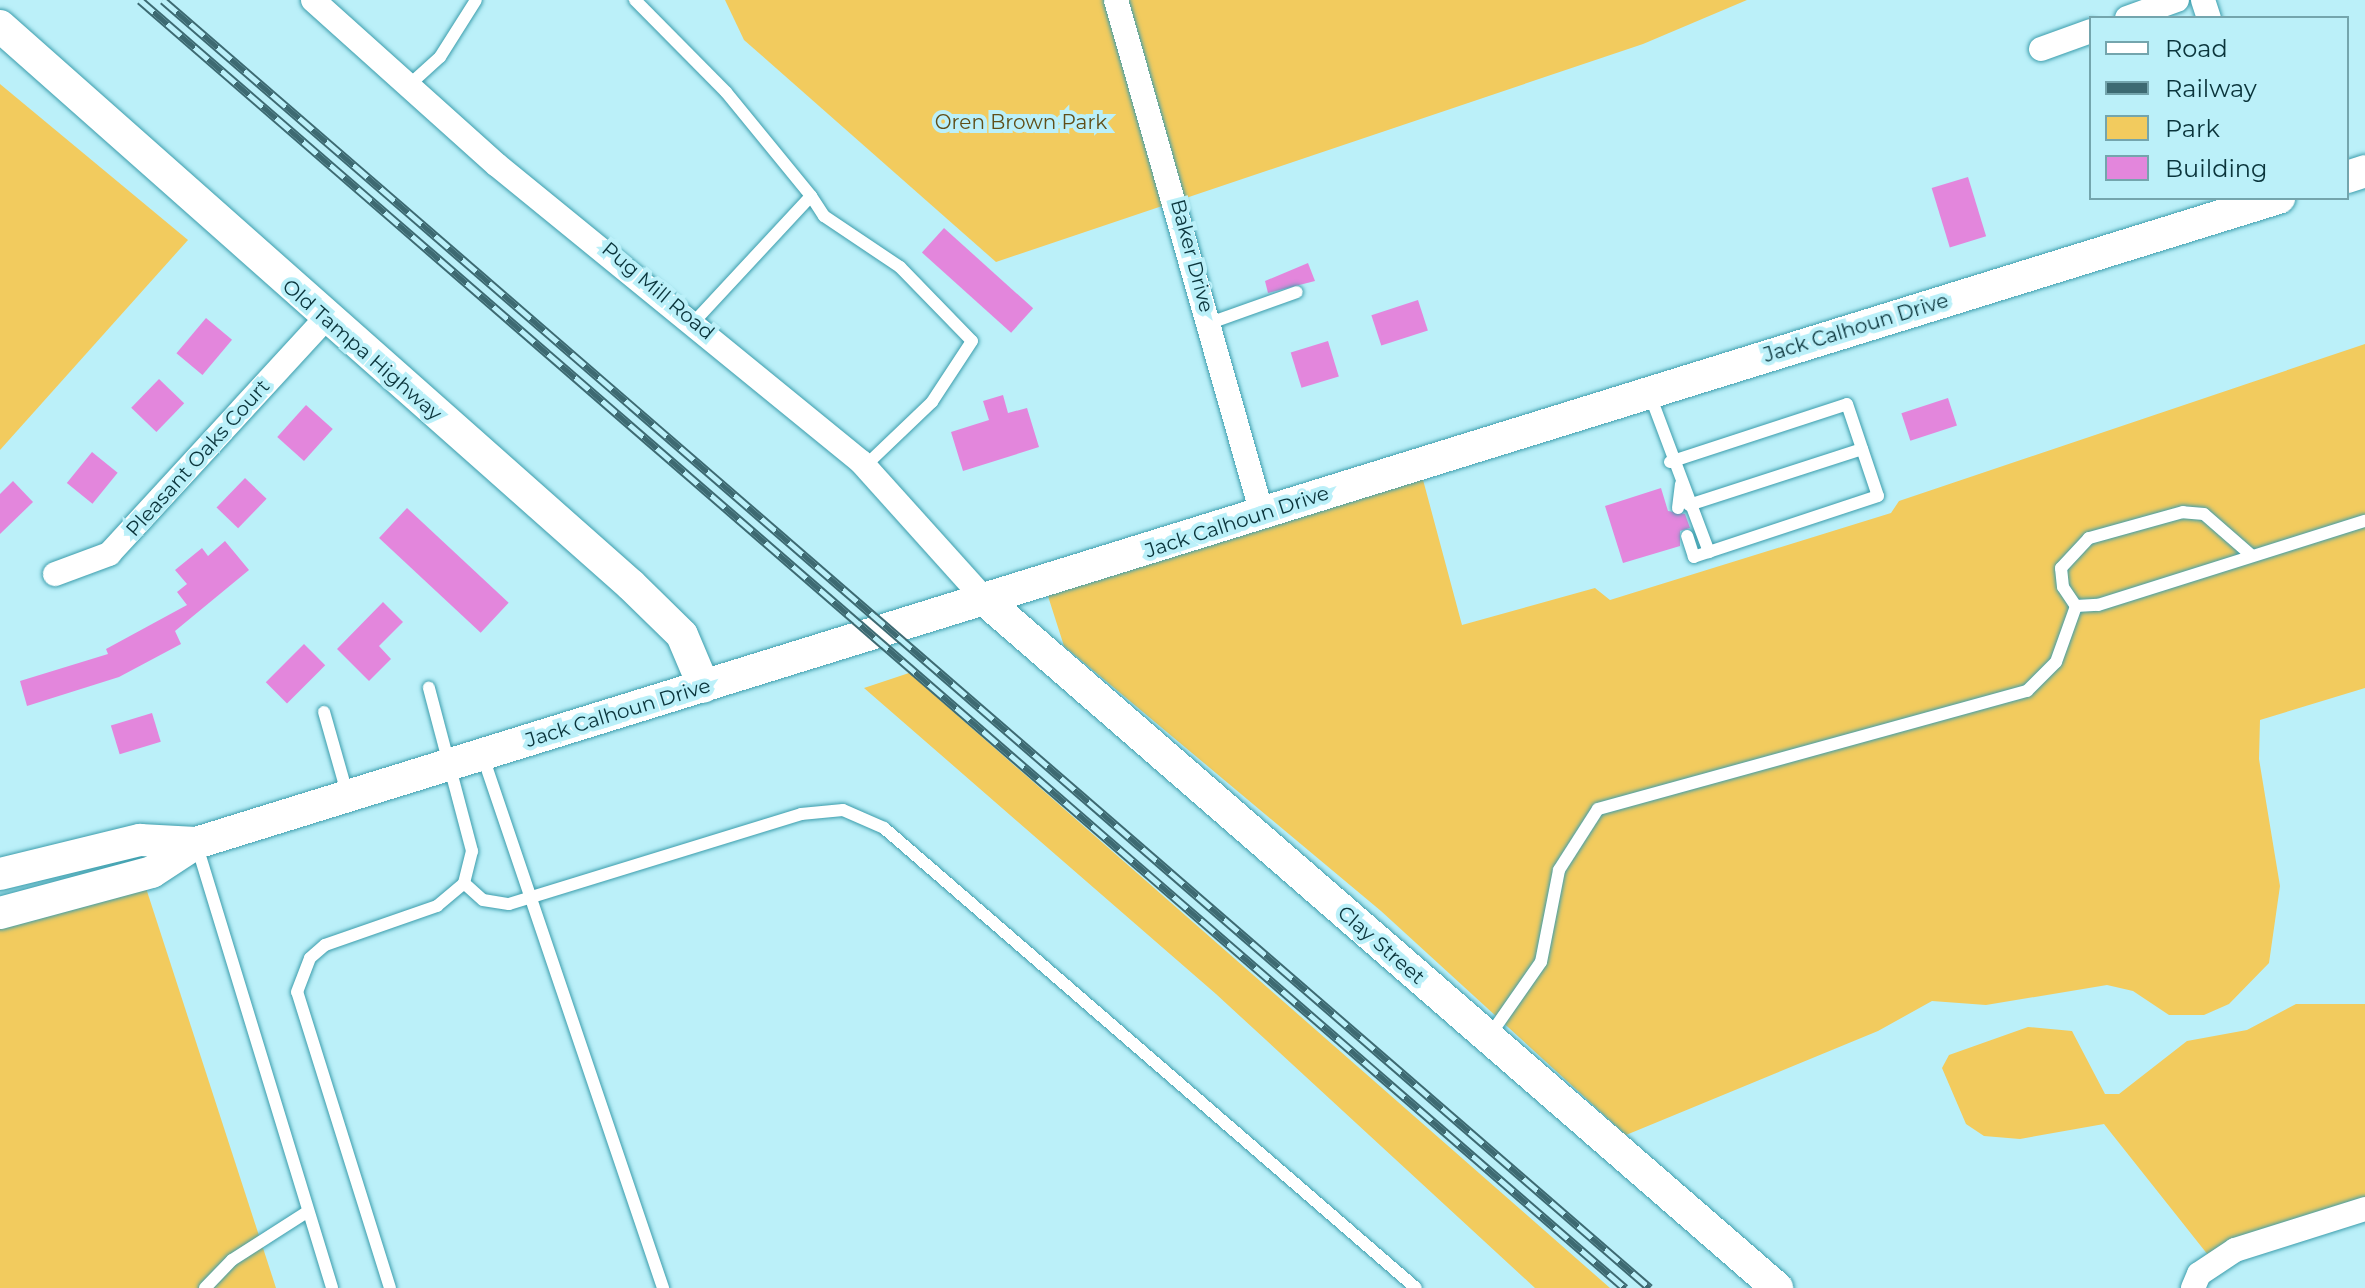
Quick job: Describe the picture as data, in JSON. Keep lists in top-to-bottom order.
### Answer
{
  "streets": {
    "street": [
      "Baker Drive",
      "Pug Mill Road",
      "Jack Calhoun Drive",
      "Old Tampa Highway",
      "Pleasant Oaks Court",
      "Clay Street"
    ]
  },
  "crossings": [
    ["Baker Drive", "Jack Calhoun Drive"],
    ["Pug Mill Road", "Jack Calhoun Drive"],
    ["Pug Mill Road", "Clay Street"],
    ["Jack Calhoun Drive", "Old Tampa Highway"],
    ["Jack Calhoun Drive", "Clay Street"],
    ["Old Tampa Highway", "Pleasant Oaks Court"]
  ],
  "parks": ["Oren Brown Park"],
  "legend": [
    "Road",
    "Railway",
    "Park",
    "Building"
  ]
}
